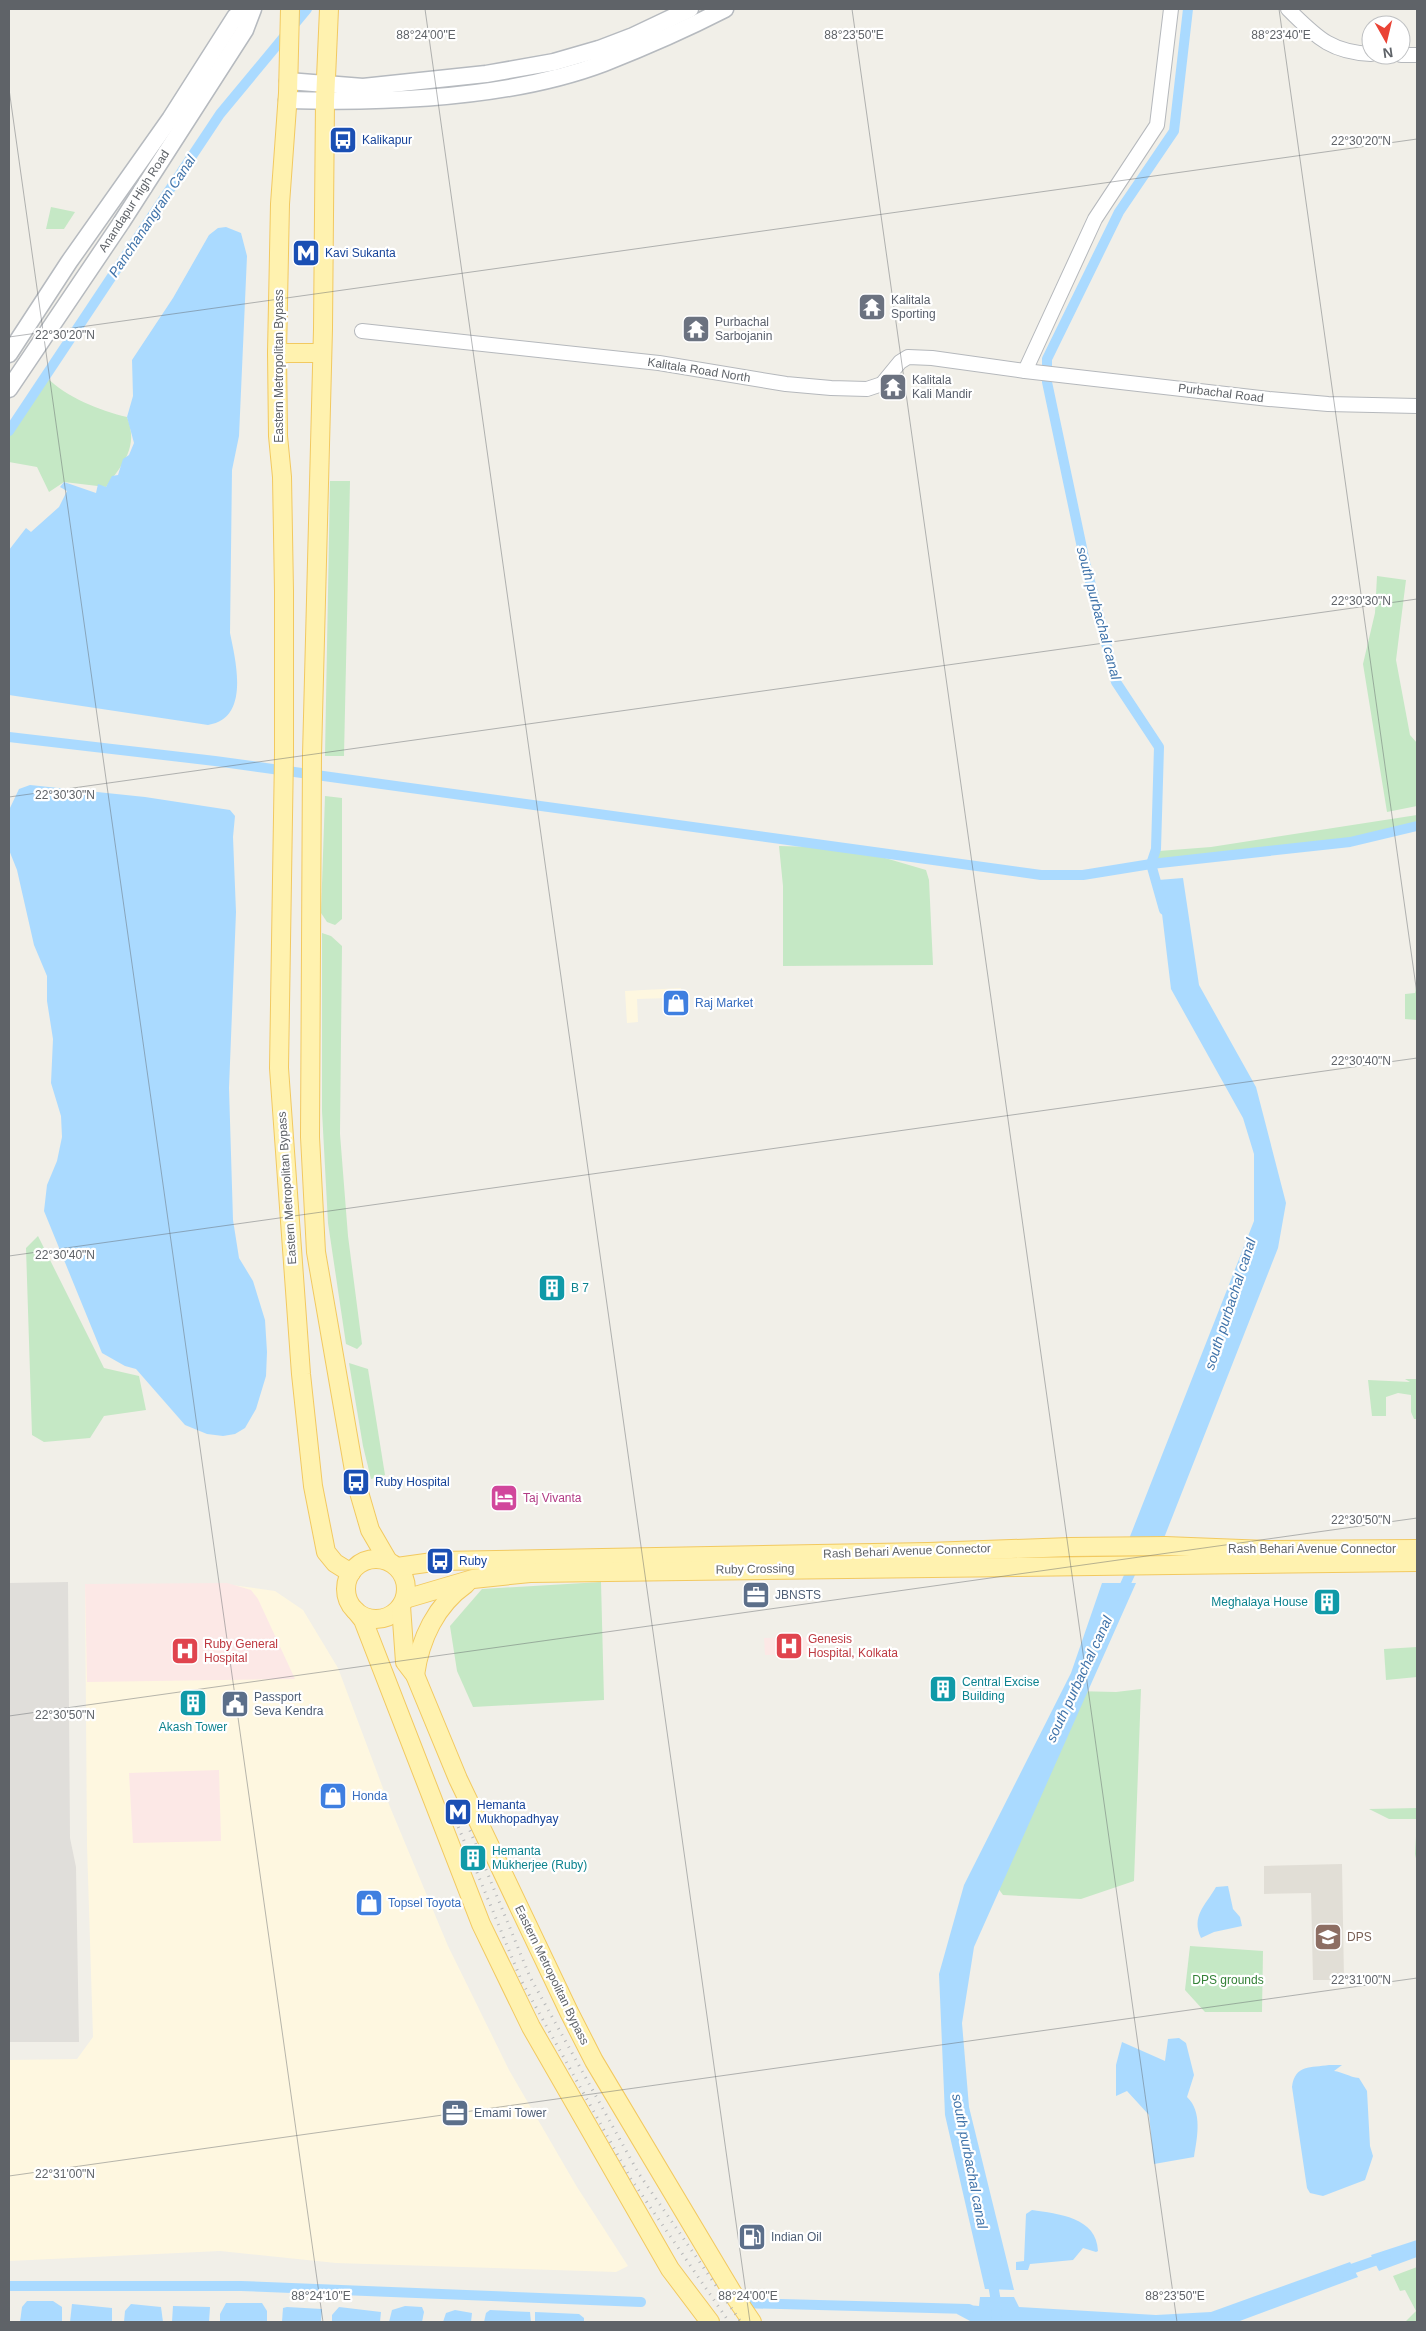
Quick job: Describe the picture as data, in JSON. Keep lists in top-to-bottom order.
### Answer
{
  "streets": {
    "main road": [
      "Anandapur High Road",
      "Eastern Metropolitan Bypass",
      "Rash Behari Avenue Connector",
      "Ruby Crossing"
    ],
    "street": ["Kalitala Road North", "Purbachal Road"]
  },
  "crossings": [
    ["Eastern Metropolitan Bypass", "Rash Behari Avenue Connector"],
    ["Eastern Metropolitan Bypass", "Ruby Crossing"],
    ["Kalitala Road North", "Purbachal Road"],
    ["Rash Behari Avenue Connector", "Ruby Crossing"]
  ],
  "water": ["Panchanangram Canal", "south purbachal canal"],
  "parks": ["DPS grounds"],
  "places": {
    "bus stop": ["Kalikapur", "Ruby Hospital", "Ruby"],
    "metro station": ["Kavi Sukanta", "Hemanta Mukhopadhyay"],
    "temple": ["Kalitala Sporting", "Purbachal Sarbojanin", "Kalitala Kali Mandir"],
    "shop": ["Raj Market", "Honda", "Topsel Toyota"],
    "building": [
      "B 7",
      "Meghalaya House",
      "Central Excise Building",
      "Akash Tower",
      "Hemanta Mukherjee (Ruby)"
    ],
    "hotel": ["Taj Vivanta"],
    "office": ["JBNSTS", "Emami Tower"],
    "hospital": ["Genesis Hospital, Kolkata", "Ruby General Hospital"],
    "public building": ["Passport Seva Kendra"],
    "school or university": ["DPS"],
    "fuel station": ["Indian Oil"]
  },
  "north": "bottom",
  "coordinates": [
    "88°24'00\"E",
    "88°23'50\"E",
    "88°23'40\"E",
    "22°30'20\"N",
    "22°30'30\"N",
    "22°30'40\"N",
    "22°30'50\"N",
    "22°31'00\"N",
    "88°24'10\"E"
  ]
}
